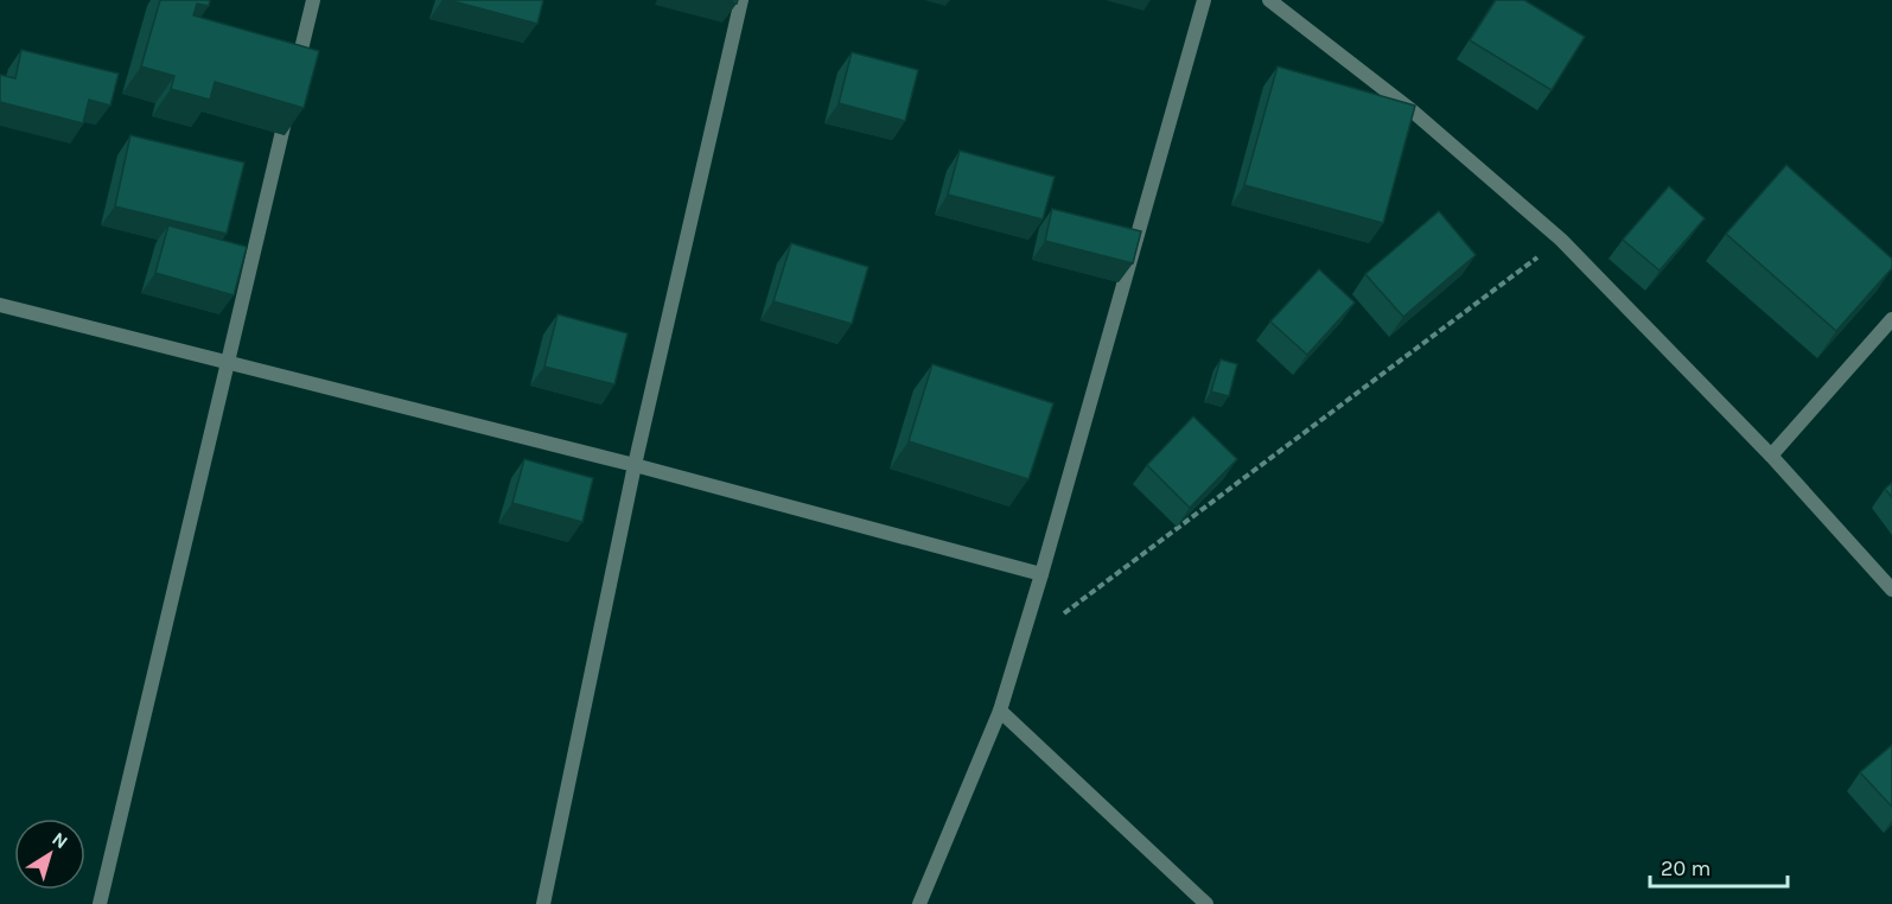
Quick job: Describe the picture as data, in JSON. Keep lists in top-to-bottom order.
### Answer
{
  "scale_bar": "20 m",
  "north": "top right"
}
